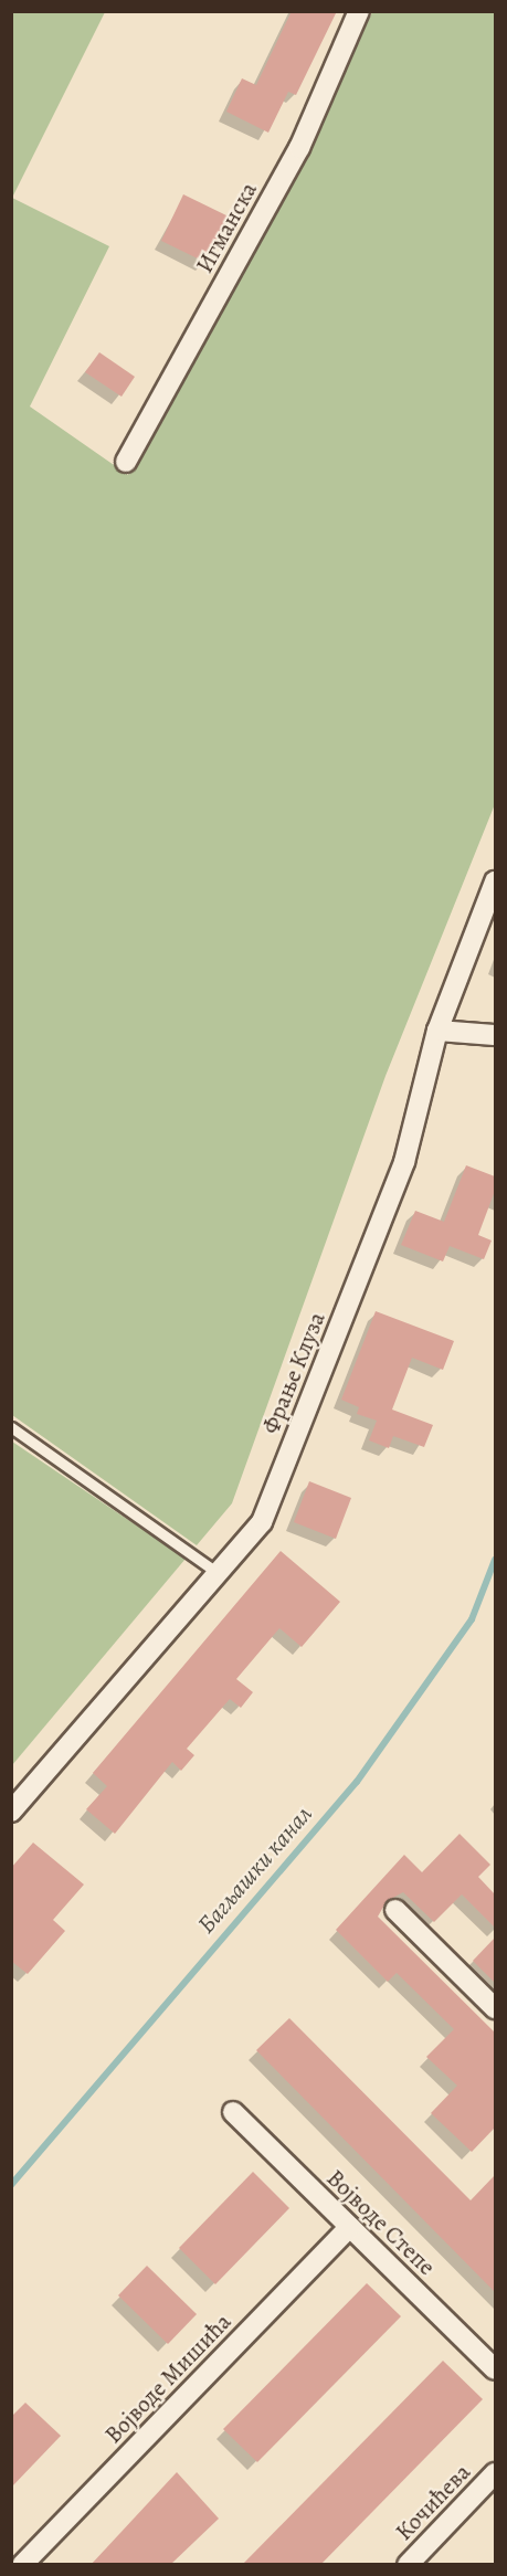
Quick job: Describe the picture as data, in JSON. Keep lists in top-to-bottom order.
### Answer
{
  "streets": {
    "street": [
      "Игманска",
      "Фрање Клуза",
      "Војводе Степе",
      "Војводе Мишића",
      "Кочићева"
    ]
  },
  "crossings": [
    ["Војводе Степе", "Војводе Мишића"]
  ],
  "water": ["Багљашки канал"]
}
